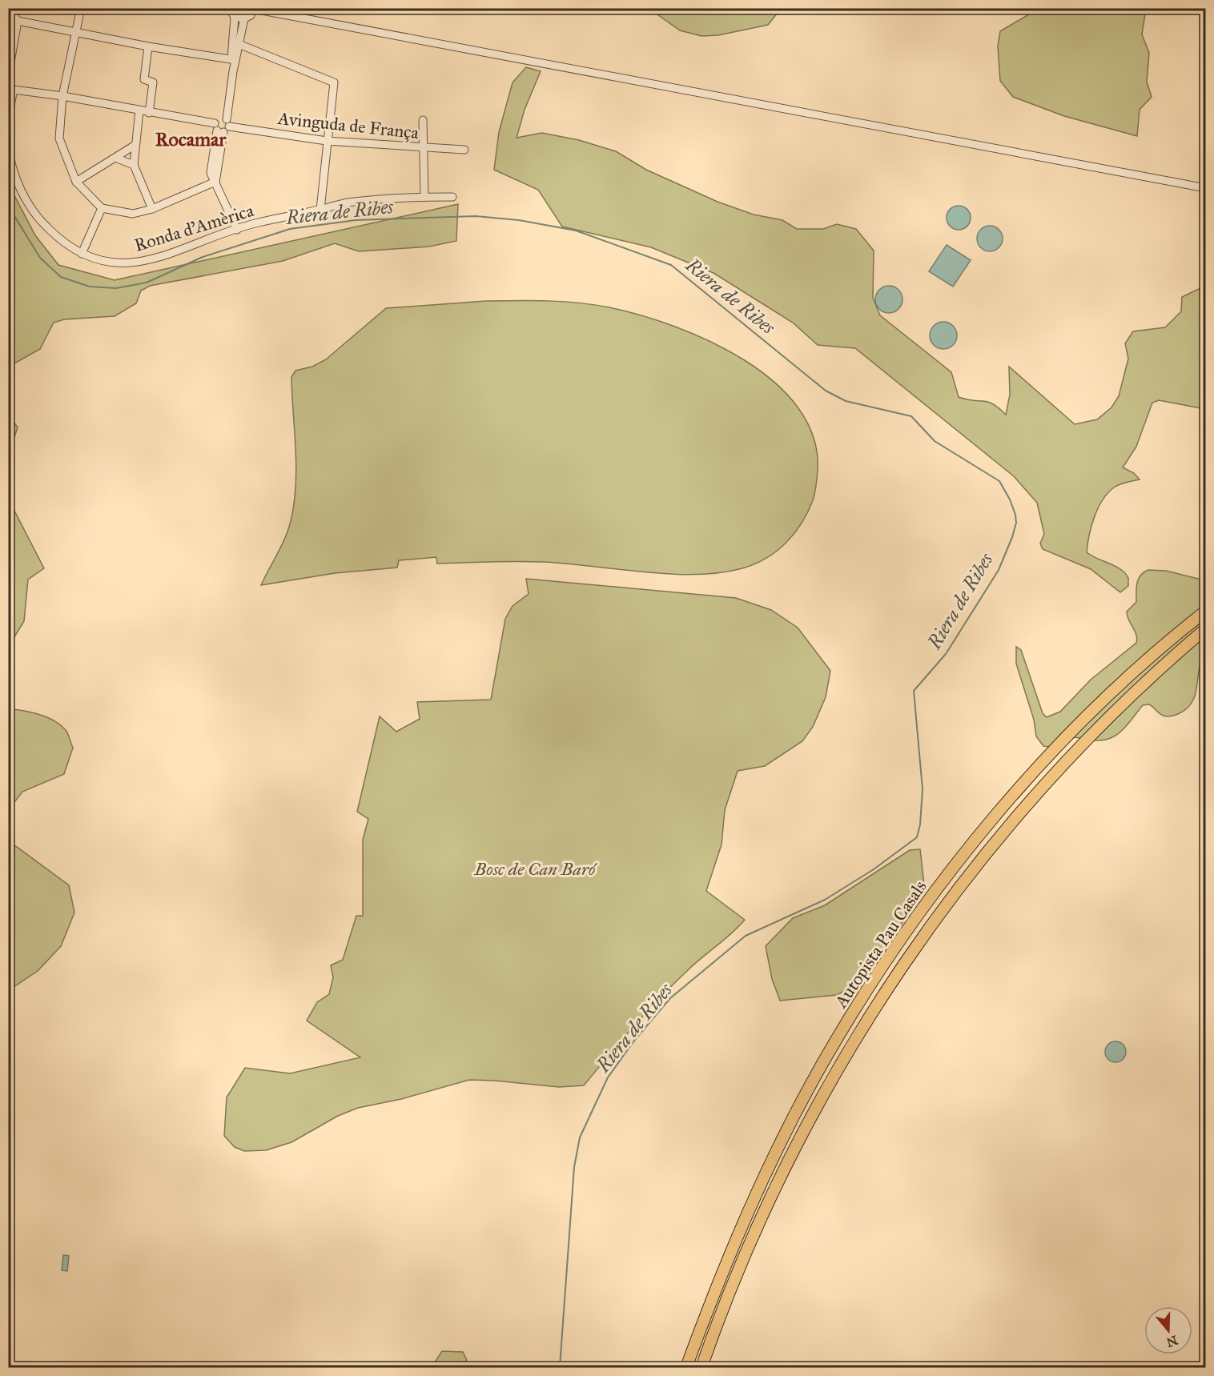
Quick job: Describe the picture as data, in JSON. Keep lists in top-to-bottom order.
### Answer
{
  "streets": {
    "highway": ["Autopista Pau Casals"],
    "street": ["Avinguda de França", "Ronda d'Amèrica"]
  },
  "districts": ["Rocamar"],
  "water": ["Riera de Ribes"],
  "parks": ["Bosc de Can Baró"],
  "north": "bottom"
}
